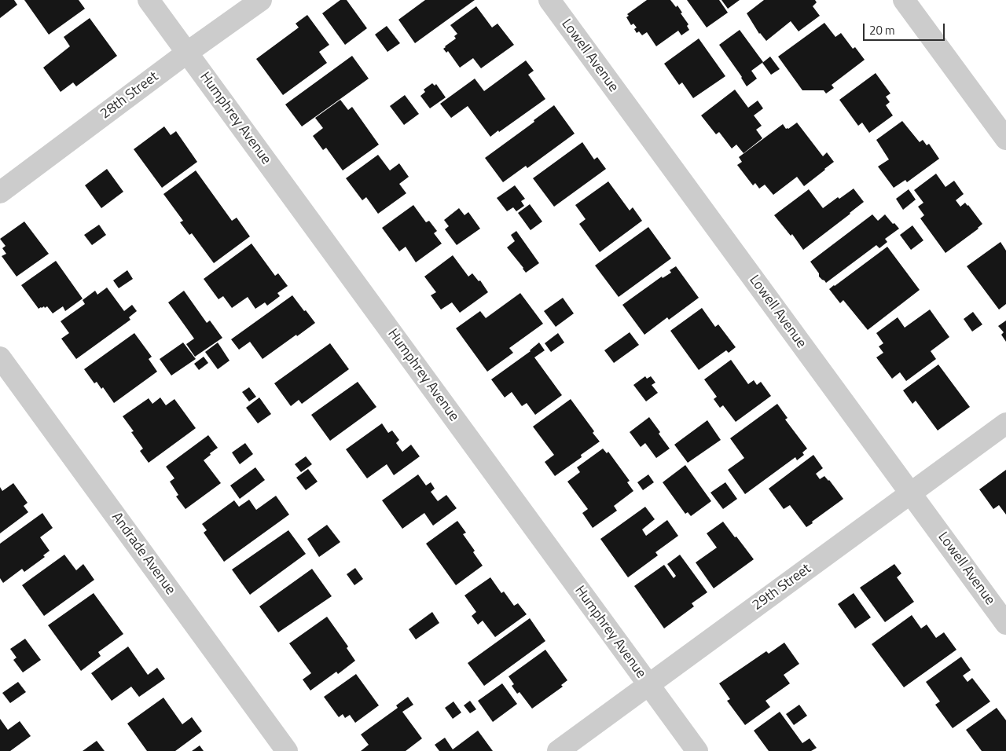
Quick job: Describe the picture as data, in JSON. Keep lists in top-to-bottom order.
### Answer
{
  "streets": {
    "street": [
      "Lowell Avenue",
      "28th Street",
      "Humphrey Avenue",
      "Andrade Avenue",
      "29th Street"
    ]
  },
  "crossings": [
    ["Lowell Avenue", "29th Street"],
    ["28th Street", "Humphrey Avenue"],
    ["Humphrey Avenue", "29th Street"]
  ],
  "scale_bar": "20 m"
}
